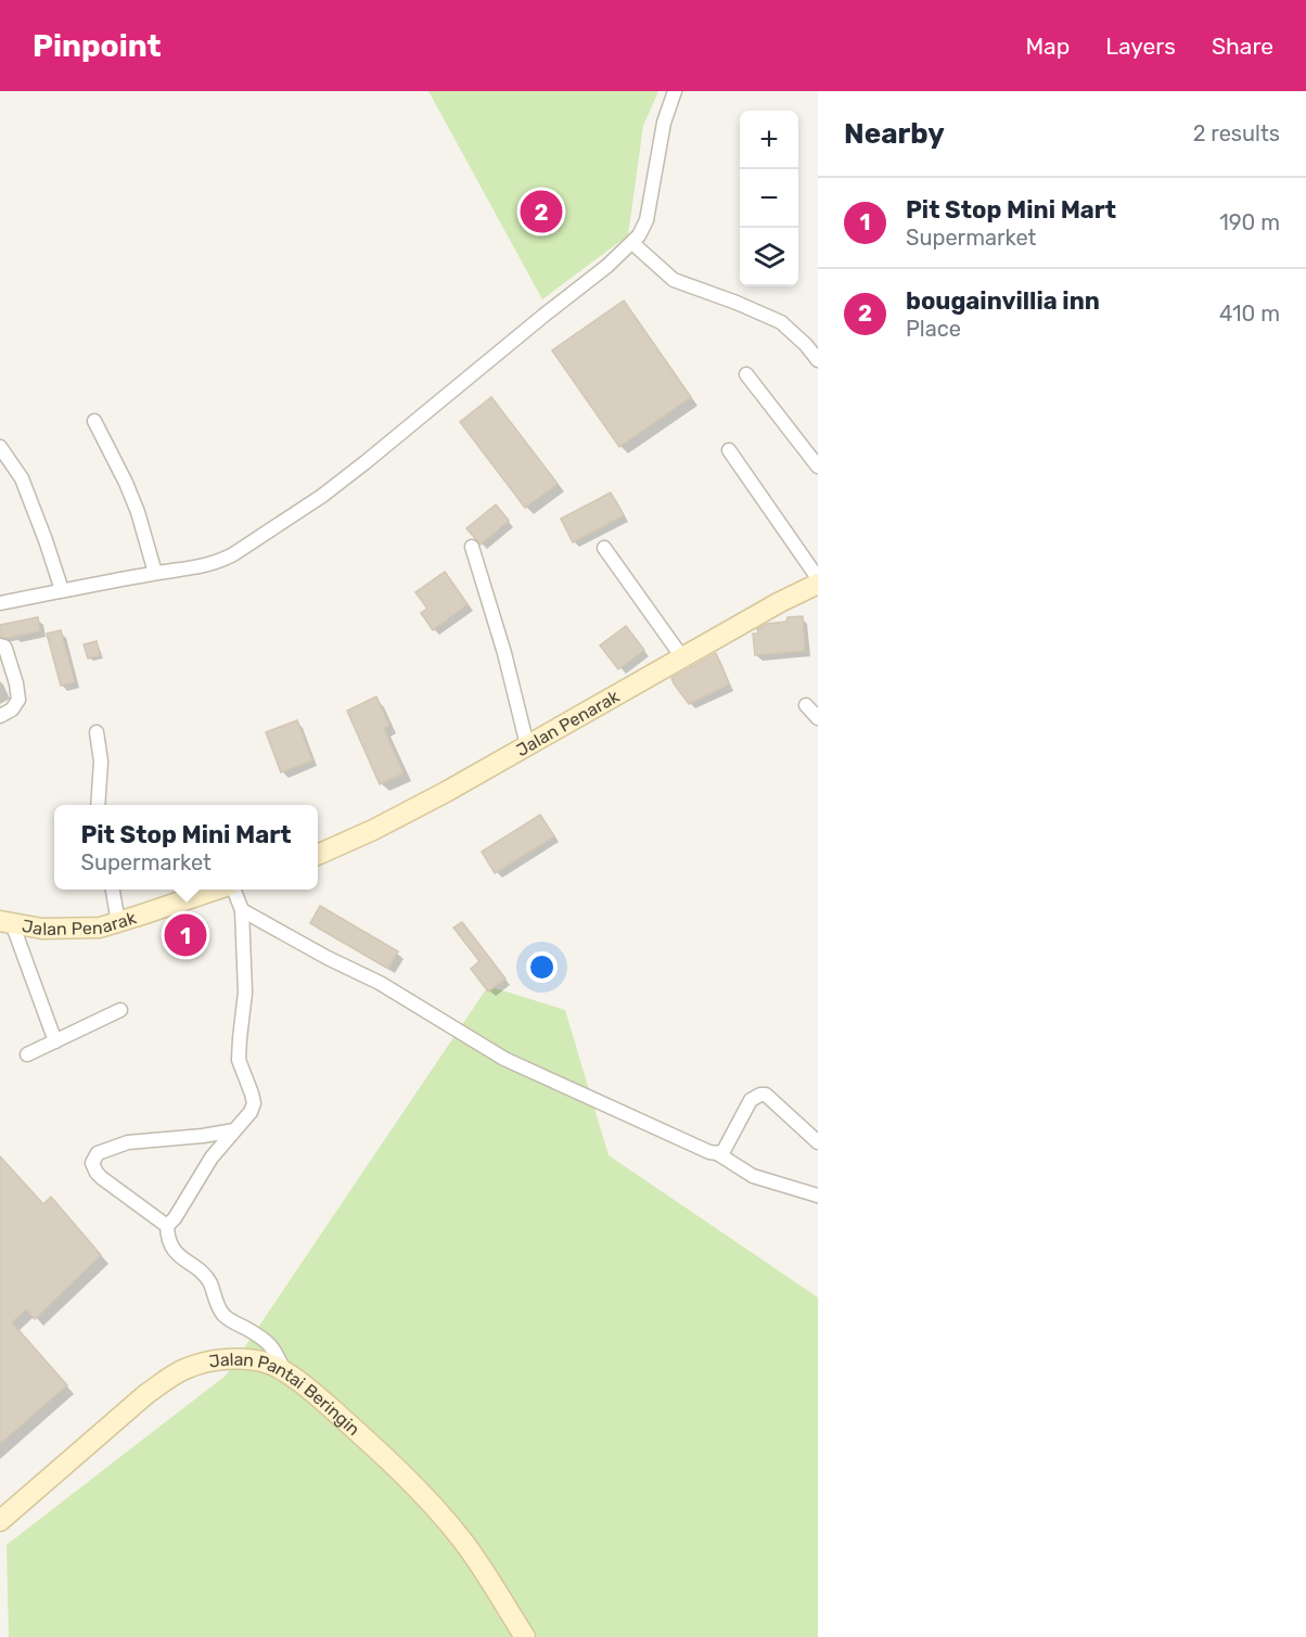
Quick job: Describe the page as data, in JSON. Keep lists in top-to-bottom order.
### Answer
{
  "streets": {
    "street": ["Jalan Penarak", "Jalan Pantai Beringin"]
  },
  "page": {
    "header": "Pinpoint",
    "nav": ["Map", "Layers", "Share"],
    "heading": ["Nearby", "2 results"],
    "map_buttons": ["+", "−"],
    "list": [
      {
        "mark": "1",
        "name": "Pit Stop Mini Mart",
        "note": "Supermarket",
        "value": "190 m"
      },
      {
        "mark": "2",
        "name": "bougainvillia inn",
        "note": "Place",
        "value": "410 m"
      }
    ],
    "pins": ["2", "1"],
    "popup": ["Pit Stop Mini Mart", "Supermarket"]
  }
}
